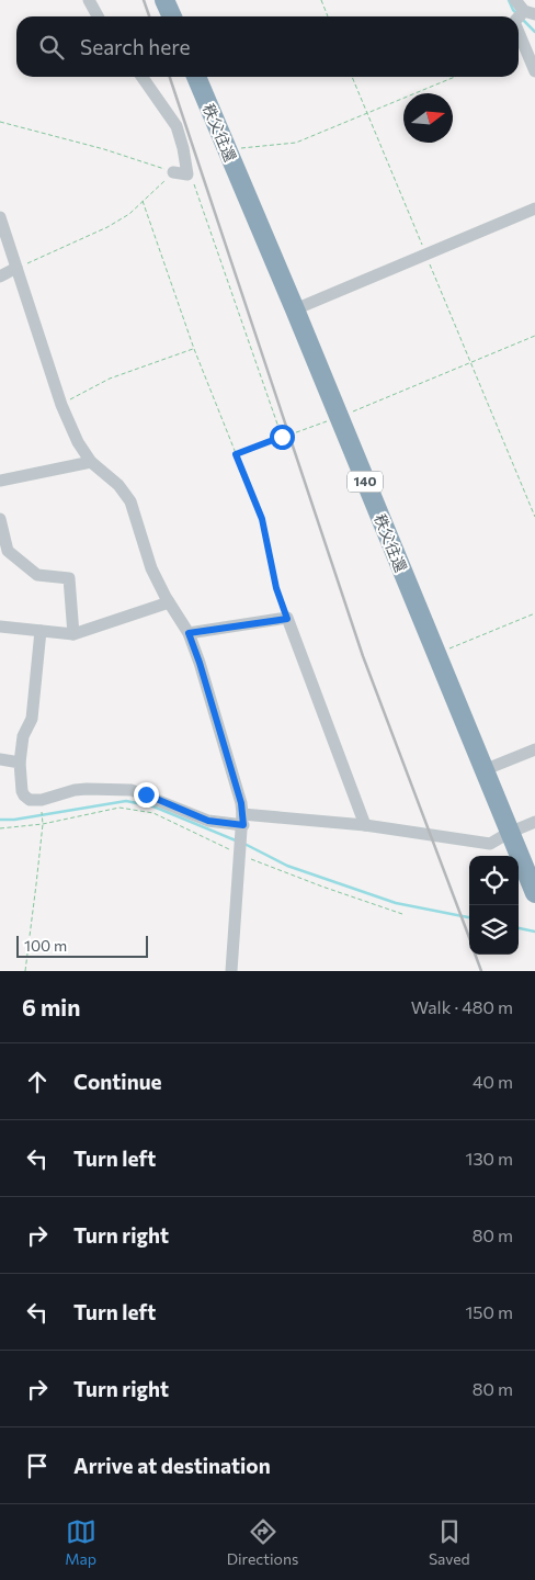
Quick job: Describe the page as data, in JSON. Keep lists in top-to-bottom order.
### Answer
{
  "streets": {
    "highway": ["秩父往還", "140"]
  },
  "scale_bar": "100 m",
  "north": "right",
  "page": {
    "search": "Search here",
    "scale": "100 m",
    "heading": ["6 min", "Walk · 480 m"],
    "list": [
      ["Continue", "40 m"],
      ["Turn left", "130 m"],
      ["Turn right", "80 m"],
      ["Turn left", "150 m"],
      ["Turn right", "80 m"],
      "Arrive at destination"
    ],
    "nav": ["Map", "Directions", "Saved"]
  }
}
